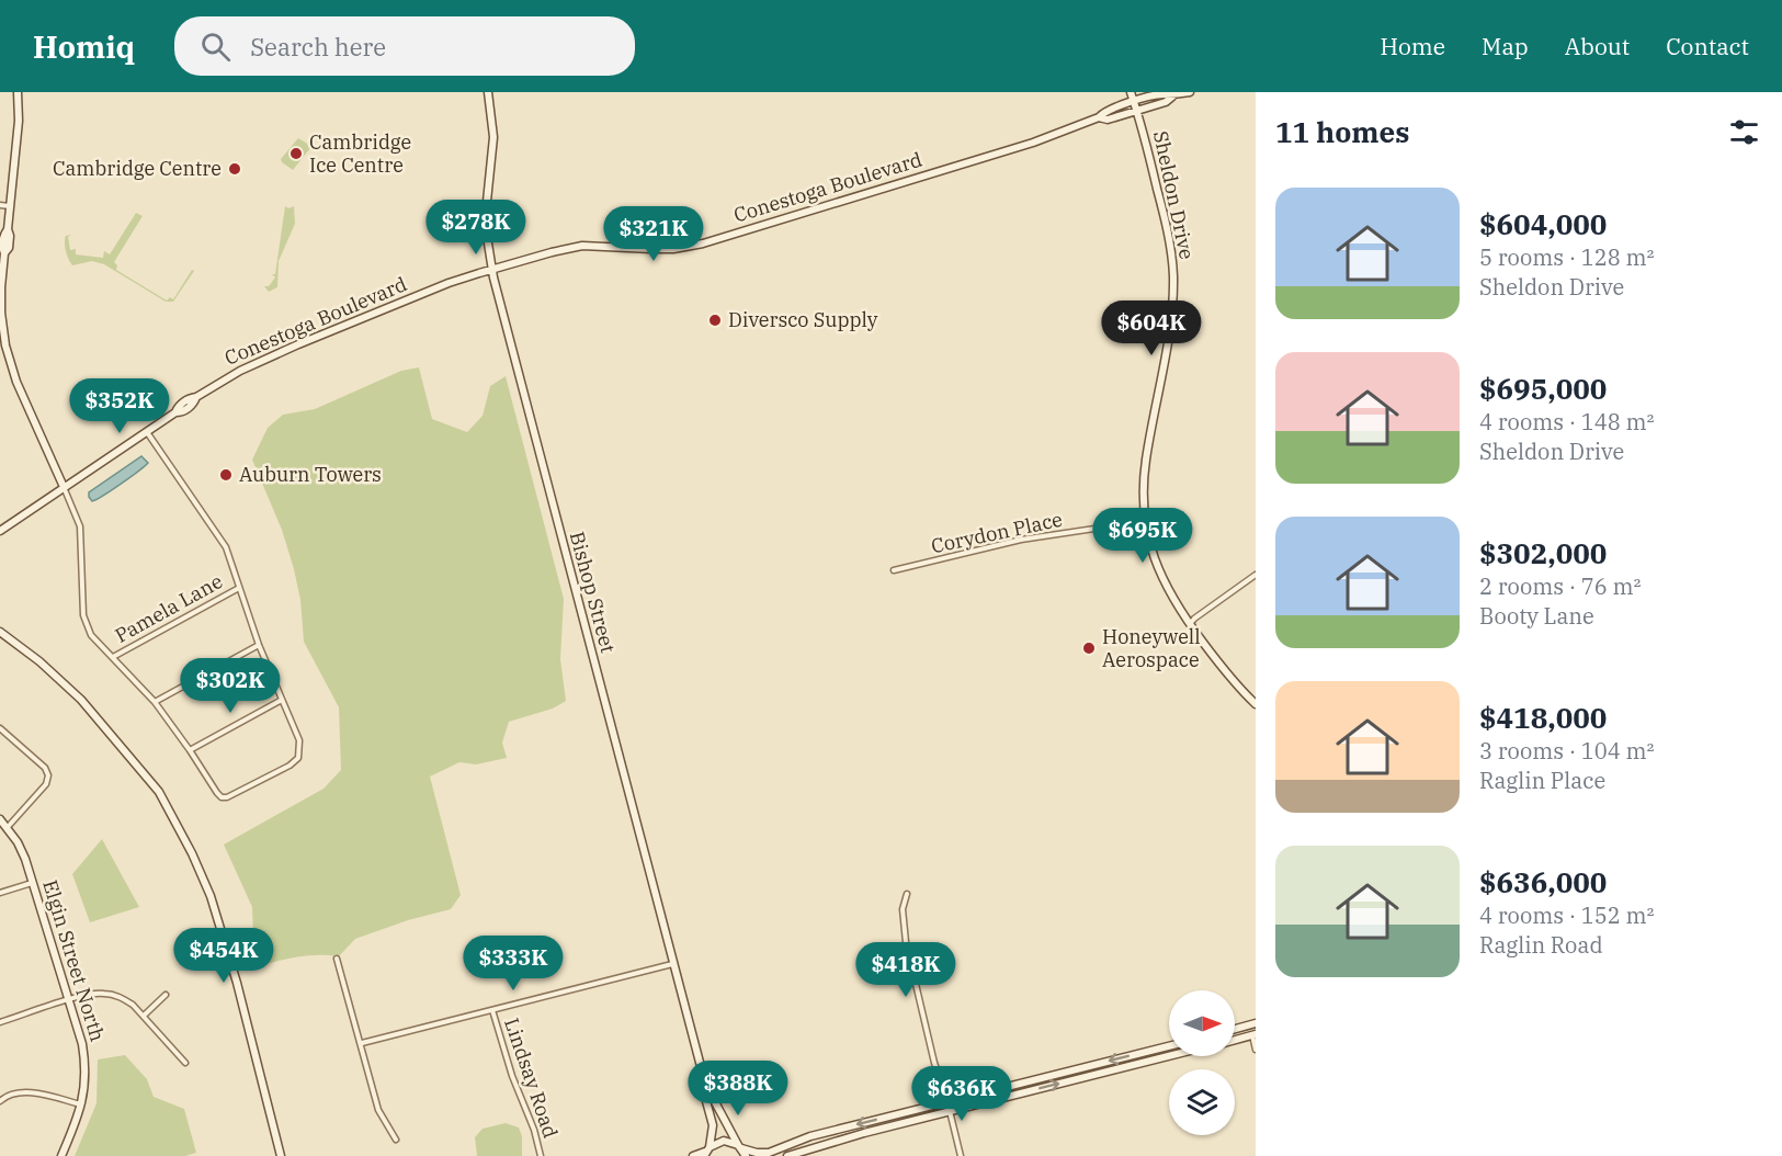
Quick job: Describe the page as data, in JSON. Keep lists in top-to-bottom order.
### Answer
{
  "streets": {
    "street": [
      "Conestoga Boulevard",
      "Sheldon Drive",
      "Corydon Place",
      "Bishop Street",
      "Pamela Lane",
      "Elgin Street North",
      "Lindsay Road"
    ]
  },
  "crossings": [
    ["Conestoga Boulevard", "Sheldon Drive"],
    ["Conestoga Boulevard", "Bishop Street"],
    ["Sheldon Drive", "Corydon Place"]
  ],
  "places": [
    "Cambridge Ice Centre",
    "Cambridge Centre",
    "Diversco Supply",
    "Auburn Towers",
    "Honeywell Aerospace"
  ],
  "north": "right",
  "page": {
    "header": "Homiq",
    "search": "Search here",
    "nav": [
      "Home",
      "Map",
      "About",
      "Contact"
    ],
    "heading": "11 homes",
    "list": [
      {
        "name": "$604,000",
        "note": "5 rooms · 128 m² · Sheldon Drive"
      },
      {
        "name": "$695,000",
        "note": "4 rooms · 148 m² · Sheldon Drive"
      },
      {
        "name": "$302,000",
        "note": "2 rooms · 76 m² · Booty Lane"
      },
      {
        "name": "$418,000",
        "note": "3 rooms · 104 m² · Raglin Place"
      },
      {
        "name": "$636,000",
        "note": "4 rooms · 152 m² · Raglin Road"
      }
    ],
    "price": [
      "$278K",
      "$321K",
      "$604K",
      "$352K",
      "$695K",
      "$302K",
      "$454K",
      "$333K",
      "$418K",
      "$388K",
      "$636K"
    ]
  }
}
